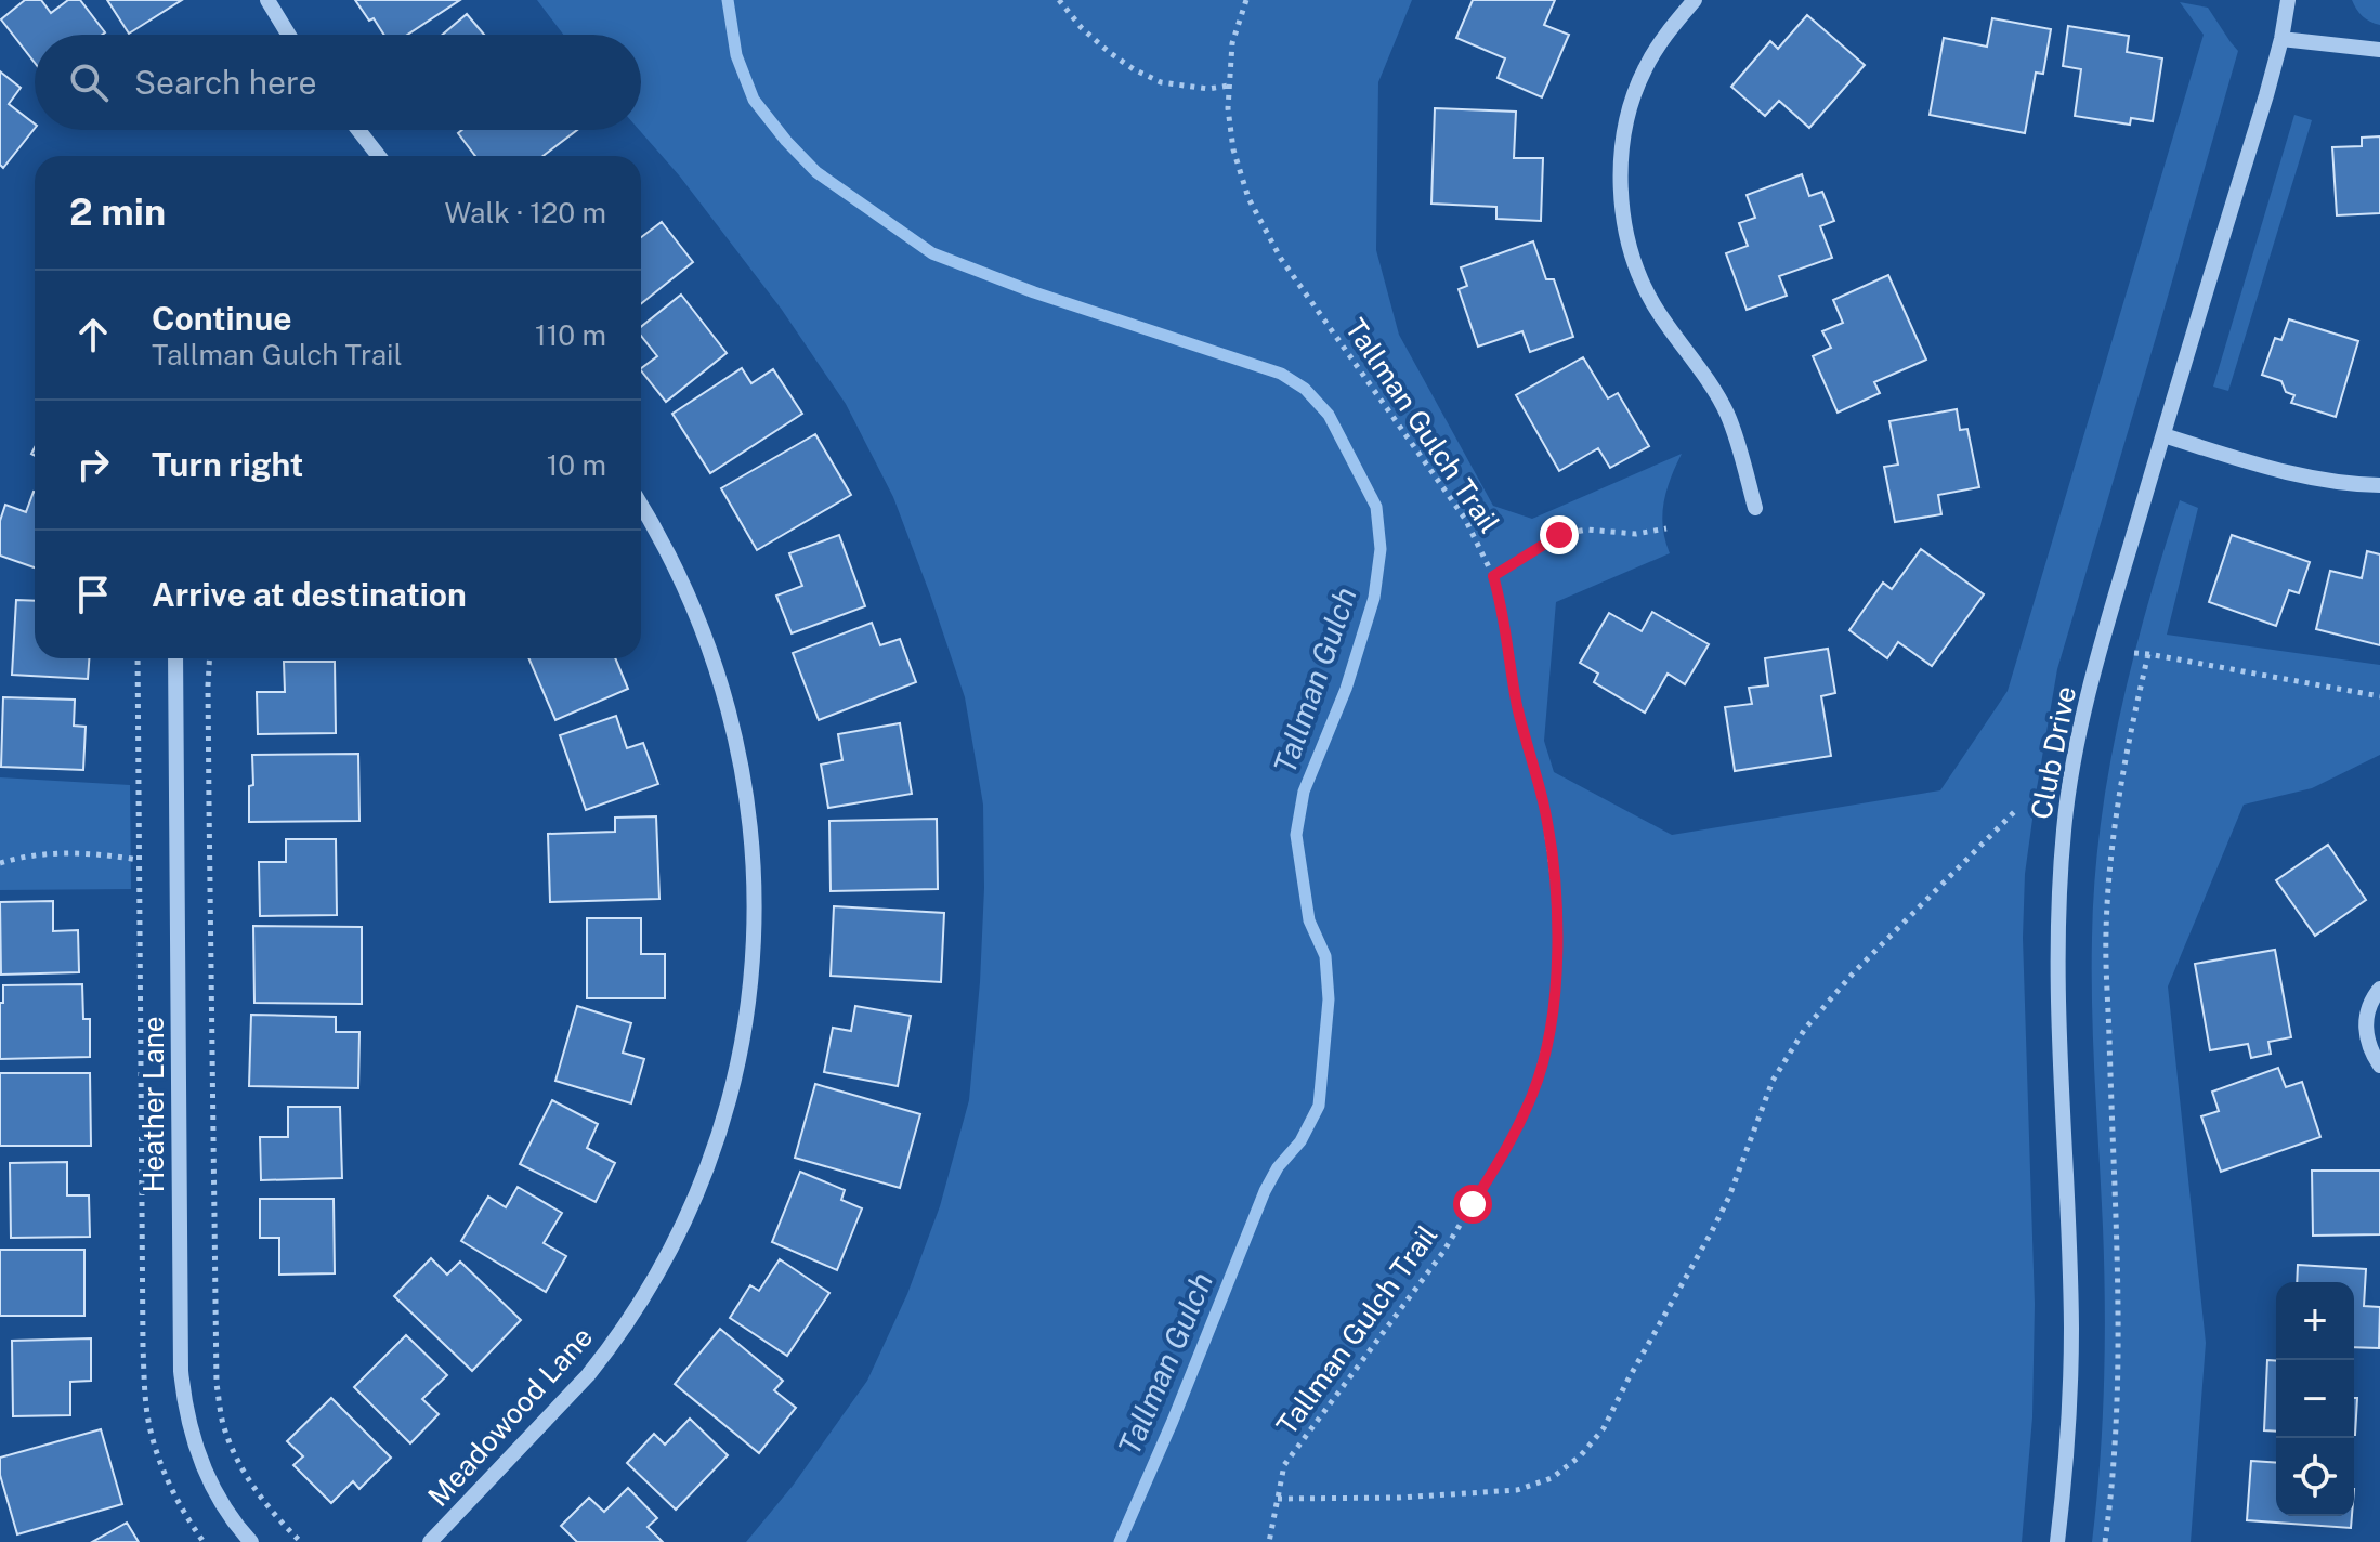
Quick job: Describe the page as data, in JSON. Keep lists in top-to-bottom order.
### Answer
{
  "streets": {
    "street": ["Club Drive", "Heather Lane", "Meadowood Lane"],
    "path": ["Tallman Gulch Trail"]
  },
  "water": ["Tallman Gulch"],
  "page": {
    "search": "Search here",
    "heading": ["2 min", "Walk · 120 m"],
    "list": [
      ["Continue", "Tallman Gulch Trail", "110 m"],
      ["Turn right", "10 m"],
      "Arrive at destination"
    ],
    "map_buttons": ["+", "−"]
  }
}
